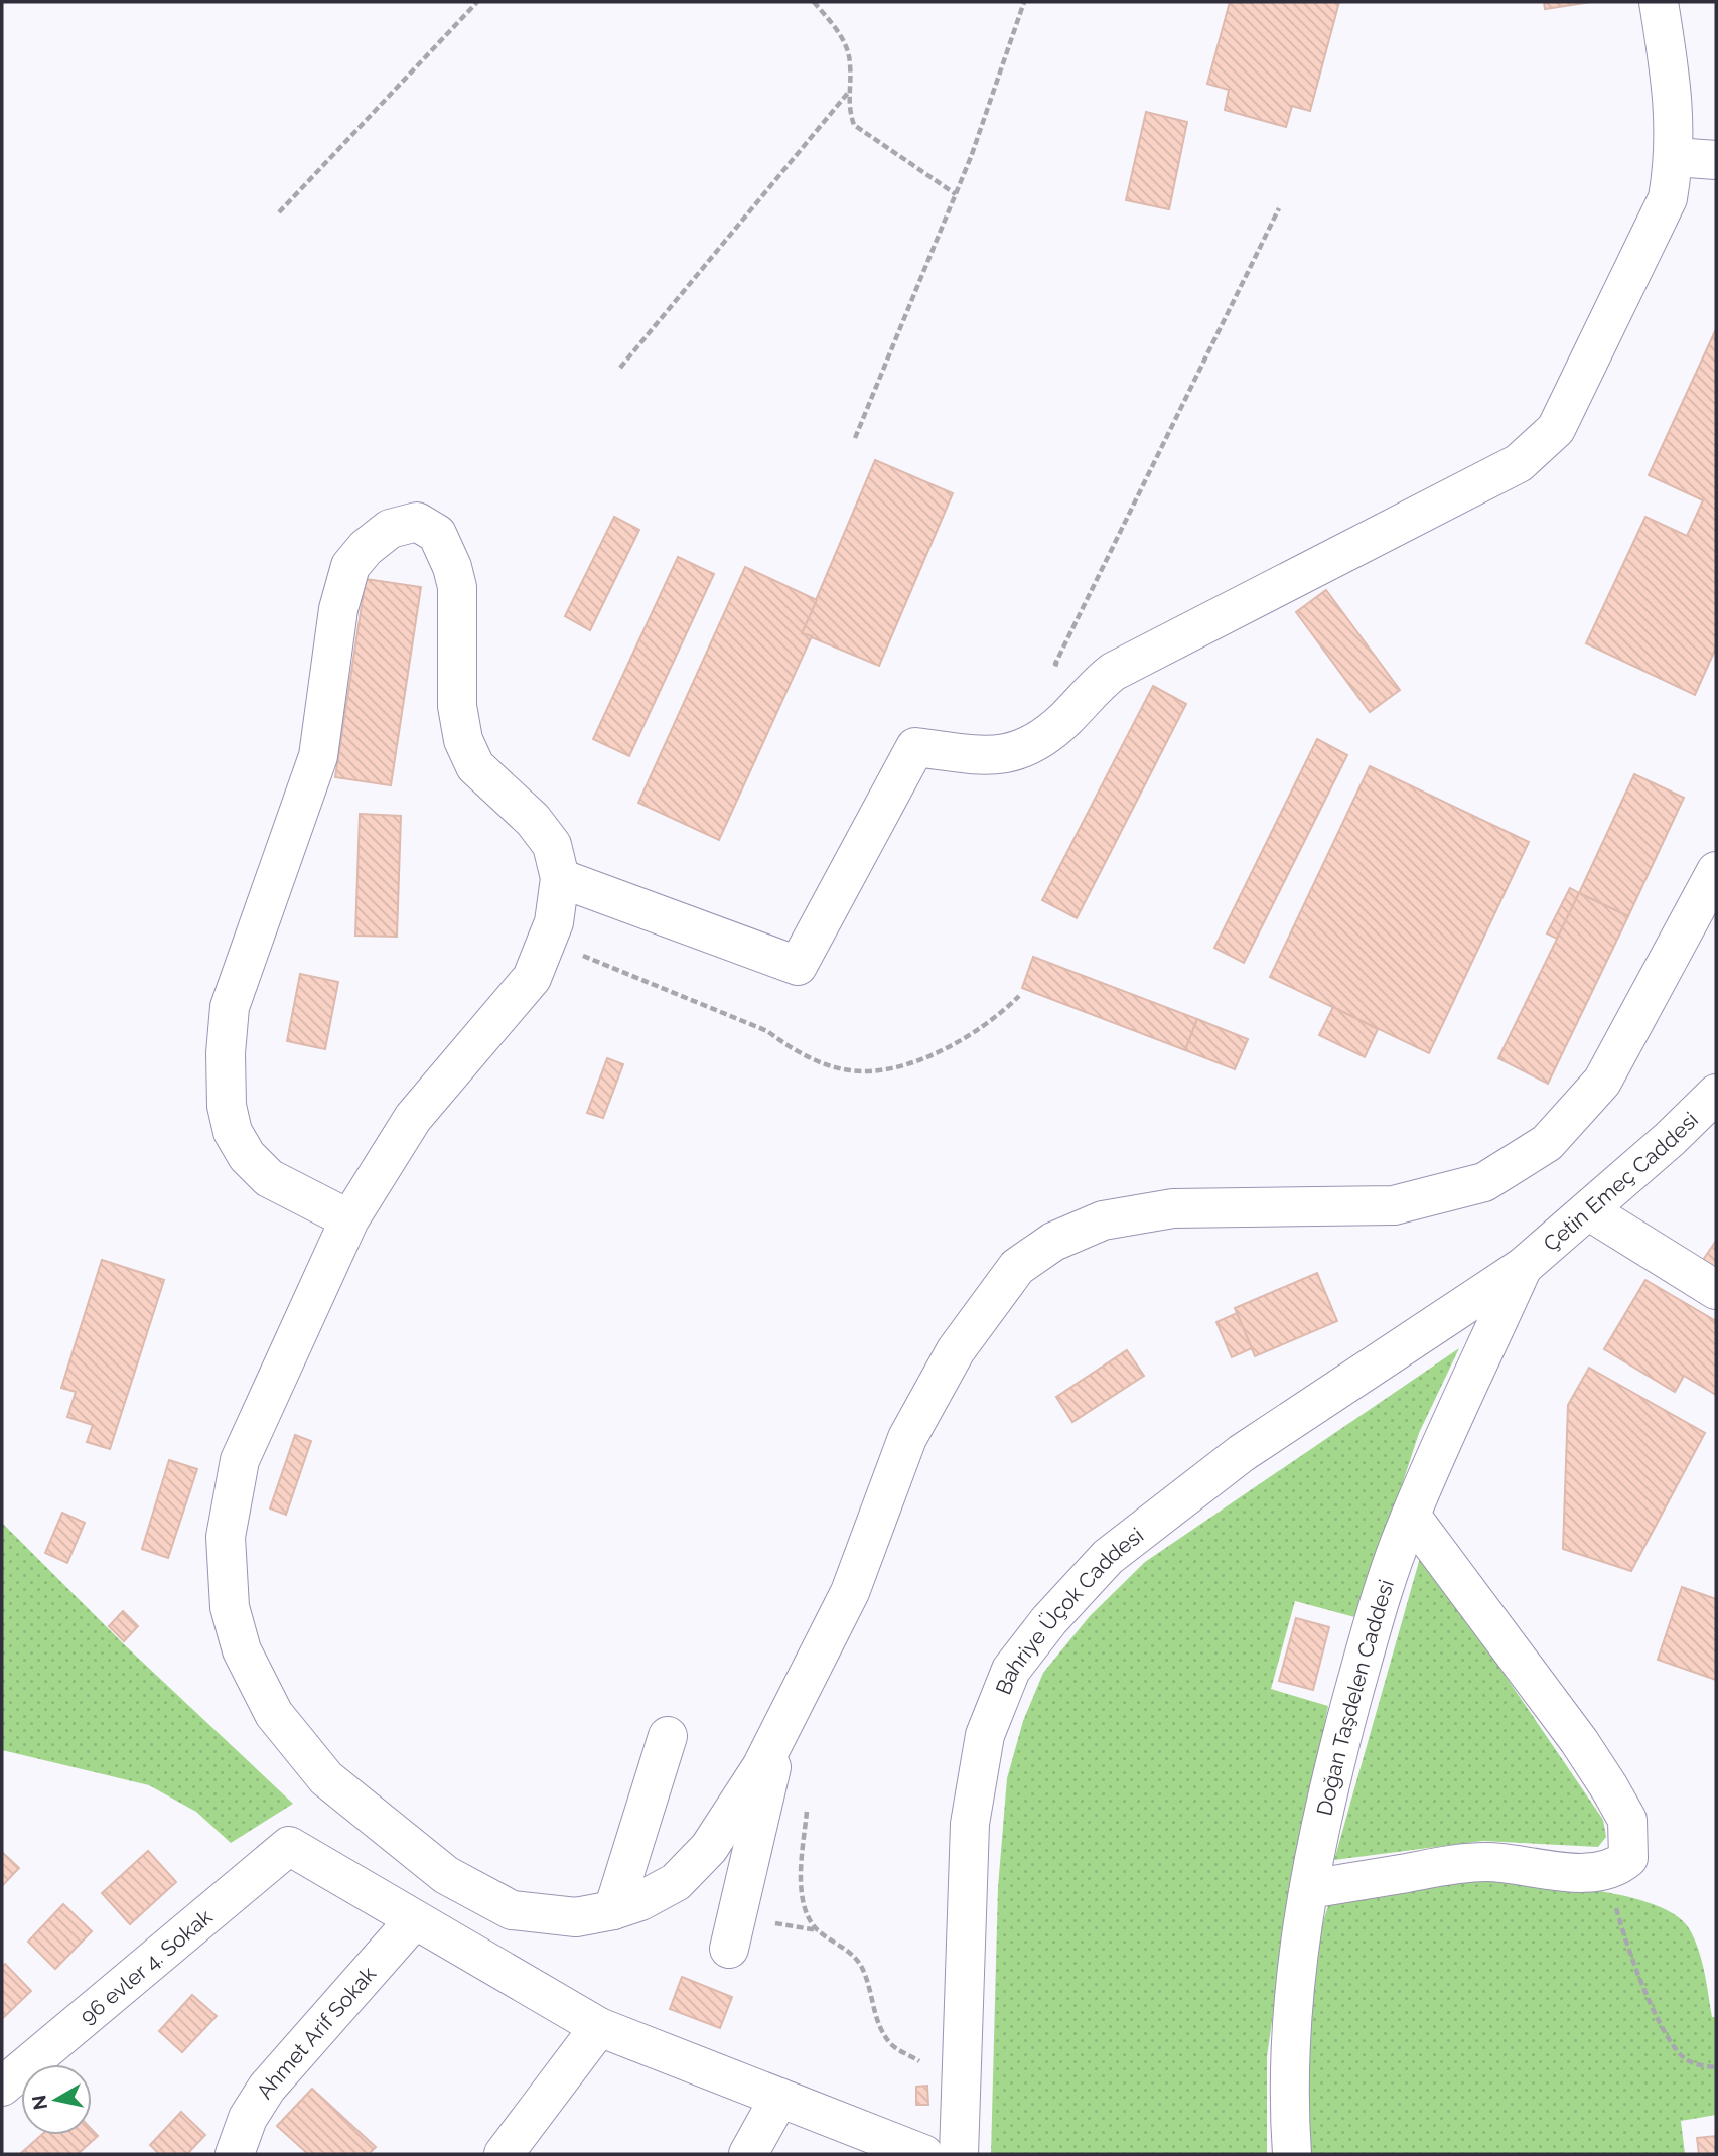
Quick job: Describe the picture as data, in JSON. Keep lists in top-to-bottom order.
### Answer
{
  "streets": {
    "street": [
      "Çetin Emeç Caddesi",
      "Bahriye Üçok Caddesi",
      "Doğan Taşdelen Caddesi",
      "96 evler 4. Sokak",
      "Ahmet Arif Sokak"
    ]
  },
  "crossings": [
    ["Çetin Emeç Caddesi", "Bahriye Üçok Caddesi"],
    ["Çetin Emeç Caddesi", "Doğan Taşdelen Caddesi"],
    ["Bahriye Üçok Caddesi", "Doğan Taşdelen Caddesi"],
    ["96 evler 4. Sokak", "Ahmet Arif Sokak"]
  ],
  "north": "left"
}
